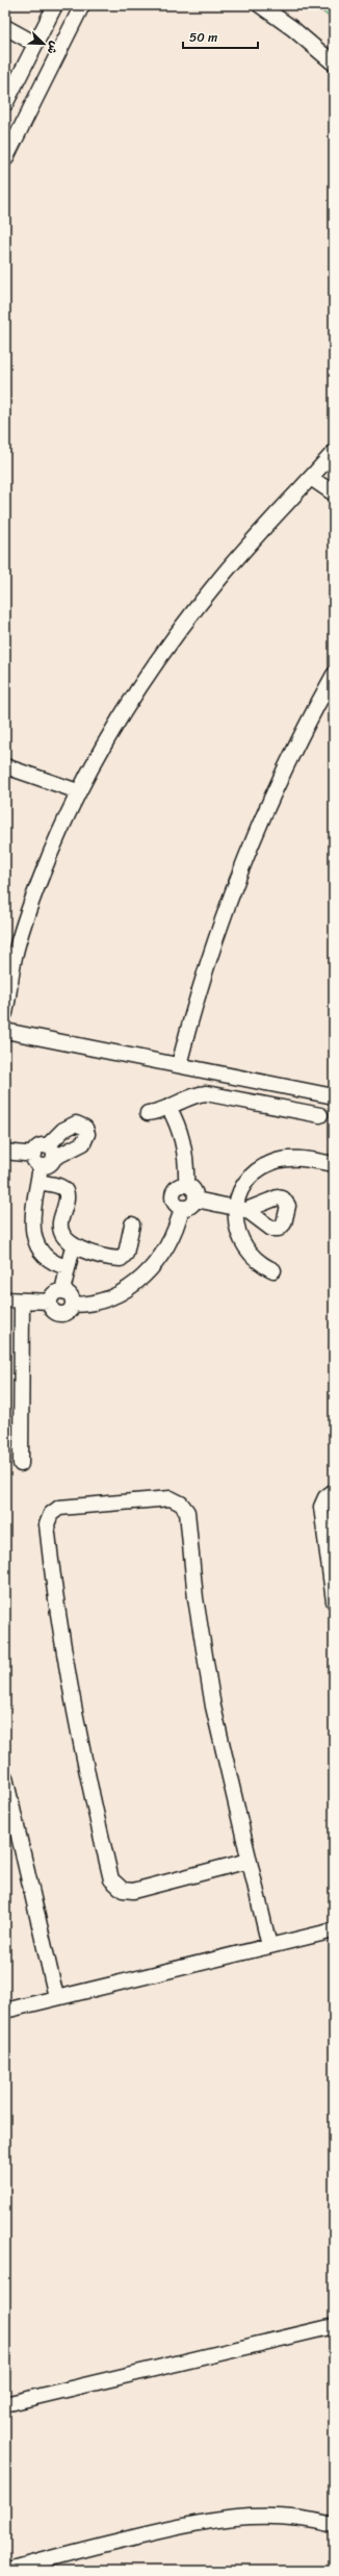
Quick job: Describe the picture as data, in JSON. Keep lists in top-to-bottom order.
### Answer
{
  "scale_bar": "50 m",
  "north": "bottom right"
}
